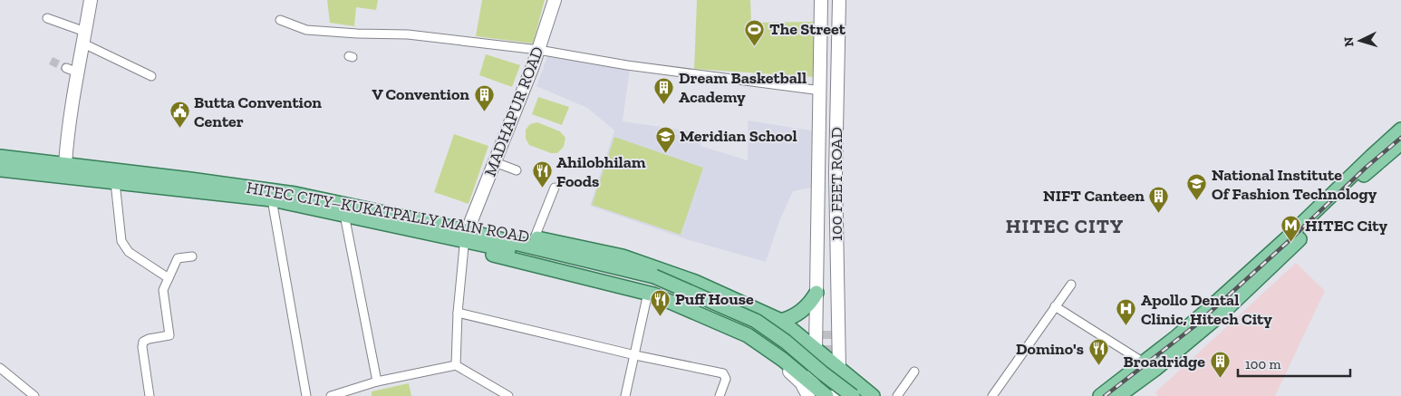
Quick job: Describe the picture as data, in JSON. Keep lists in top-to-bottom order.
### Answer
{
  "streets": {
    "main road": ["MADHAPUR ROAD", "100 FEET ROAD", "HITEC CITY–KUKATPALLY MAIN ROAD"]
  },
  "crossings": [
    ["MADHAPUR ROAD", "HITEC CITY–KUKATPALLY MAIN ROAD"],
    ["100 FEET ROAD", "HITEC CITY–KUKATPALLY MAIN ROAD"]
  ],
  "districts": ["HITEC CITY"],
  "places": {
    "sports": ["The Street"],
    "building": [
      "Dream Basketball Academy",
      "V Convention",
      "NIFT Canteen",
      "Broadridge"
    ],
    "public building": ["Butta Convention Center"],
    "school or university": ["Meridian School", "National Institute Of Fashion Technology"],
    "restaurant": ["Ahilobhilam Foods", "Puff House", "Domino's"],
    "metro station": ["HITEC City"],
    "hospital": ["Apollo Dental Clinic, Hitech City"]
  },
  "scale_bar": "100 m",
  "north": "left"
}
